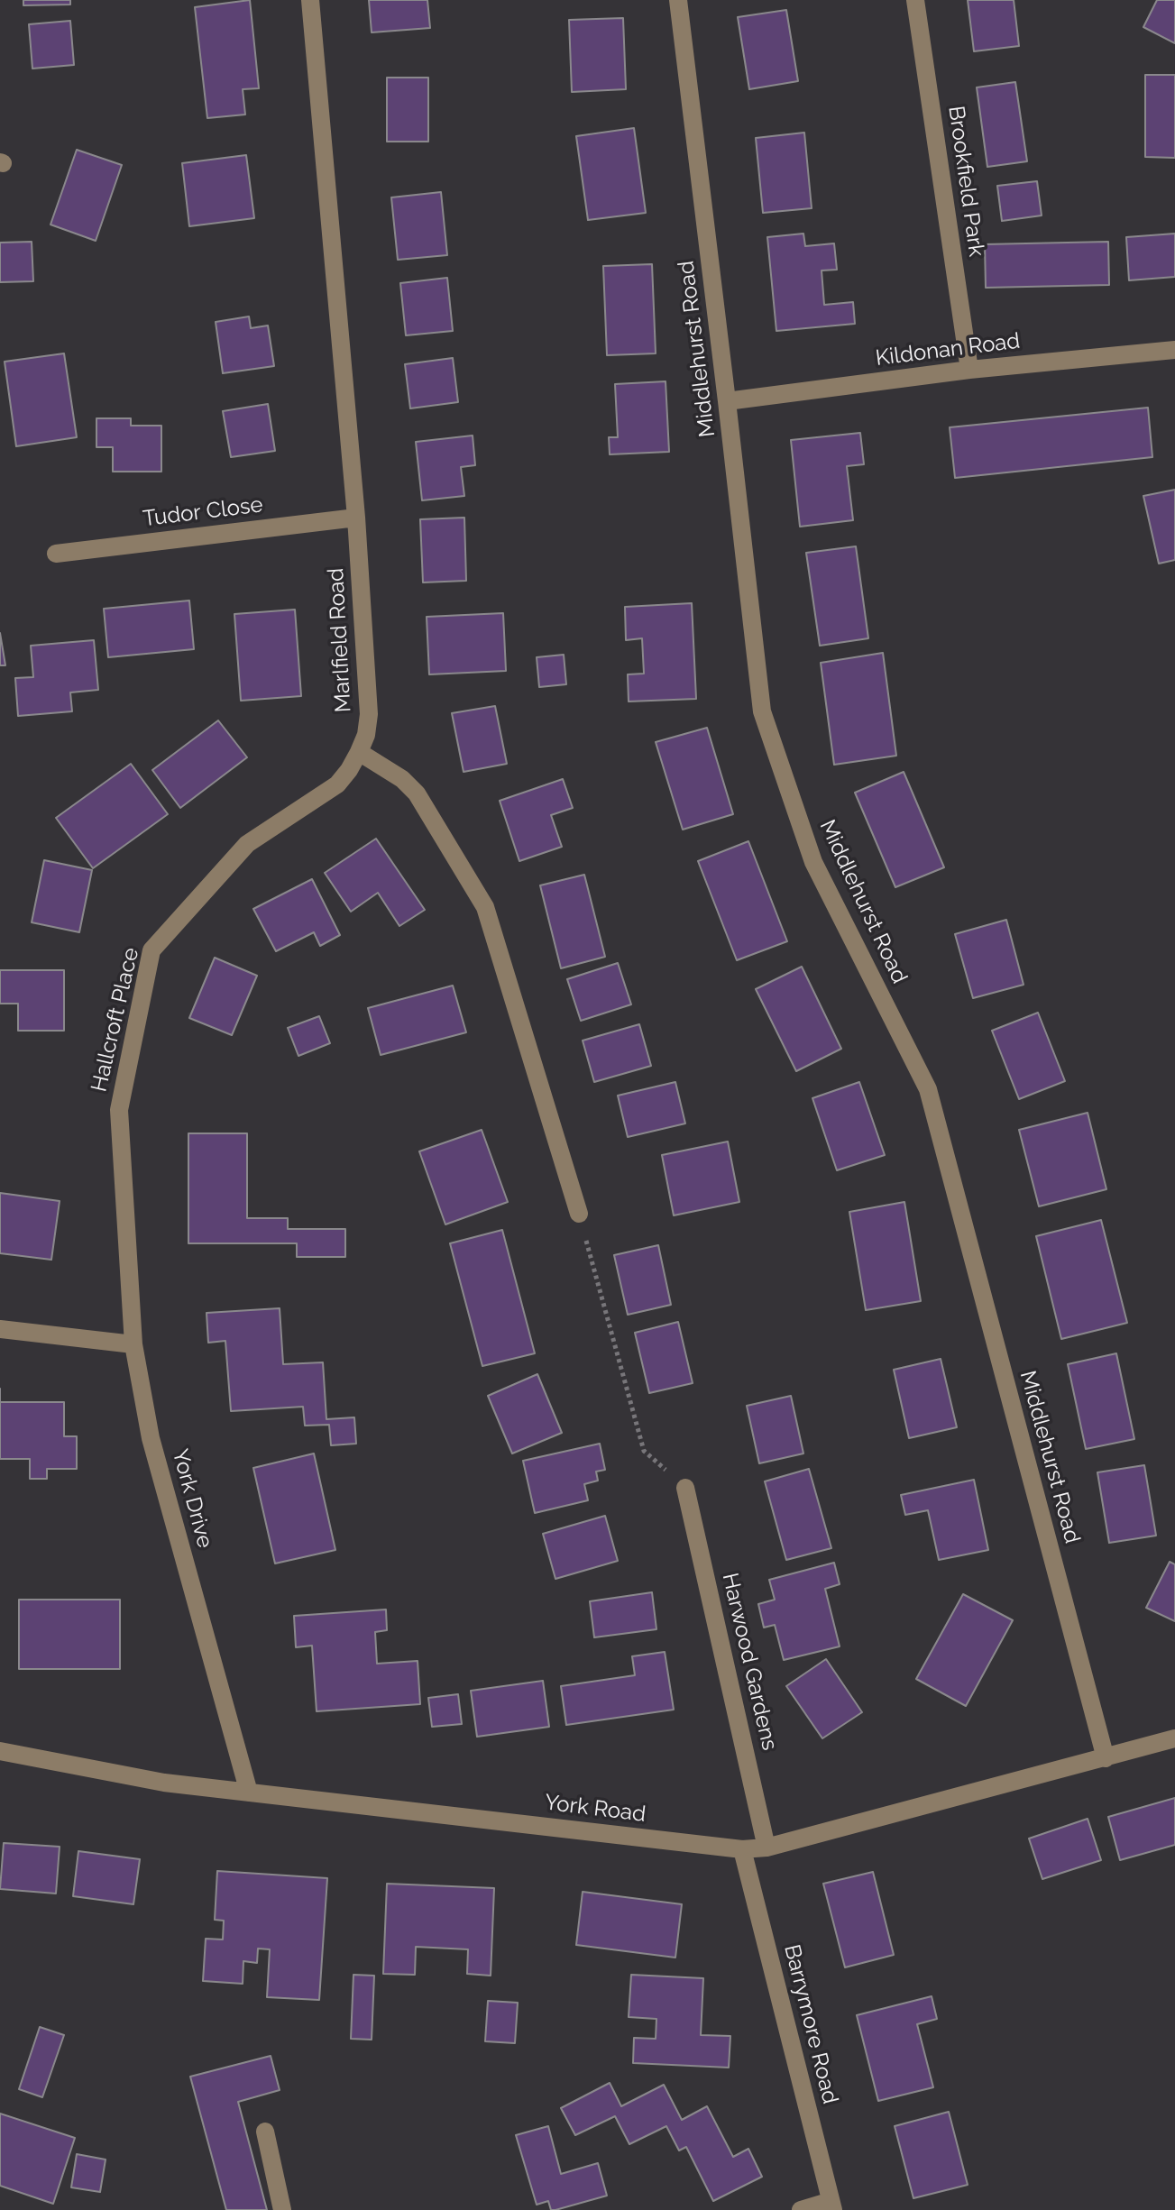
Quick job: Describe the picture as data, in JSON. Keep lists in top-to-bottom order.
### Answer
{
  "streets": {
    "street": [
      "Brookfield Park",
      "Middlehurst Road",
      "Kildonan Road",
      "Tudor Close",
      "Marlfield Road",
      "Hallcroft Place",
      "York Drive",
      "Harwood Gardens",
      "York Road",
      "Barrymore Road"
    ]
  },
  "crossings": [
    ["Brookfield Park", "Kildonan Road"],
    ["Middlehurst Road", "Kildonan Road"],
    ["Middlehurst Road", "York Road"],
    ["Tudor Close", "Marlfield Road"],
    ["Marlfield Road", "Hallcroft Place"],
    ["Hallcroft Place", "York Drive"],
    ["York Drive", "York Road"],
    ["Harwood Gardens", "York Road"],
    ["York Road", "Barrymore Road"]
  ]
}
